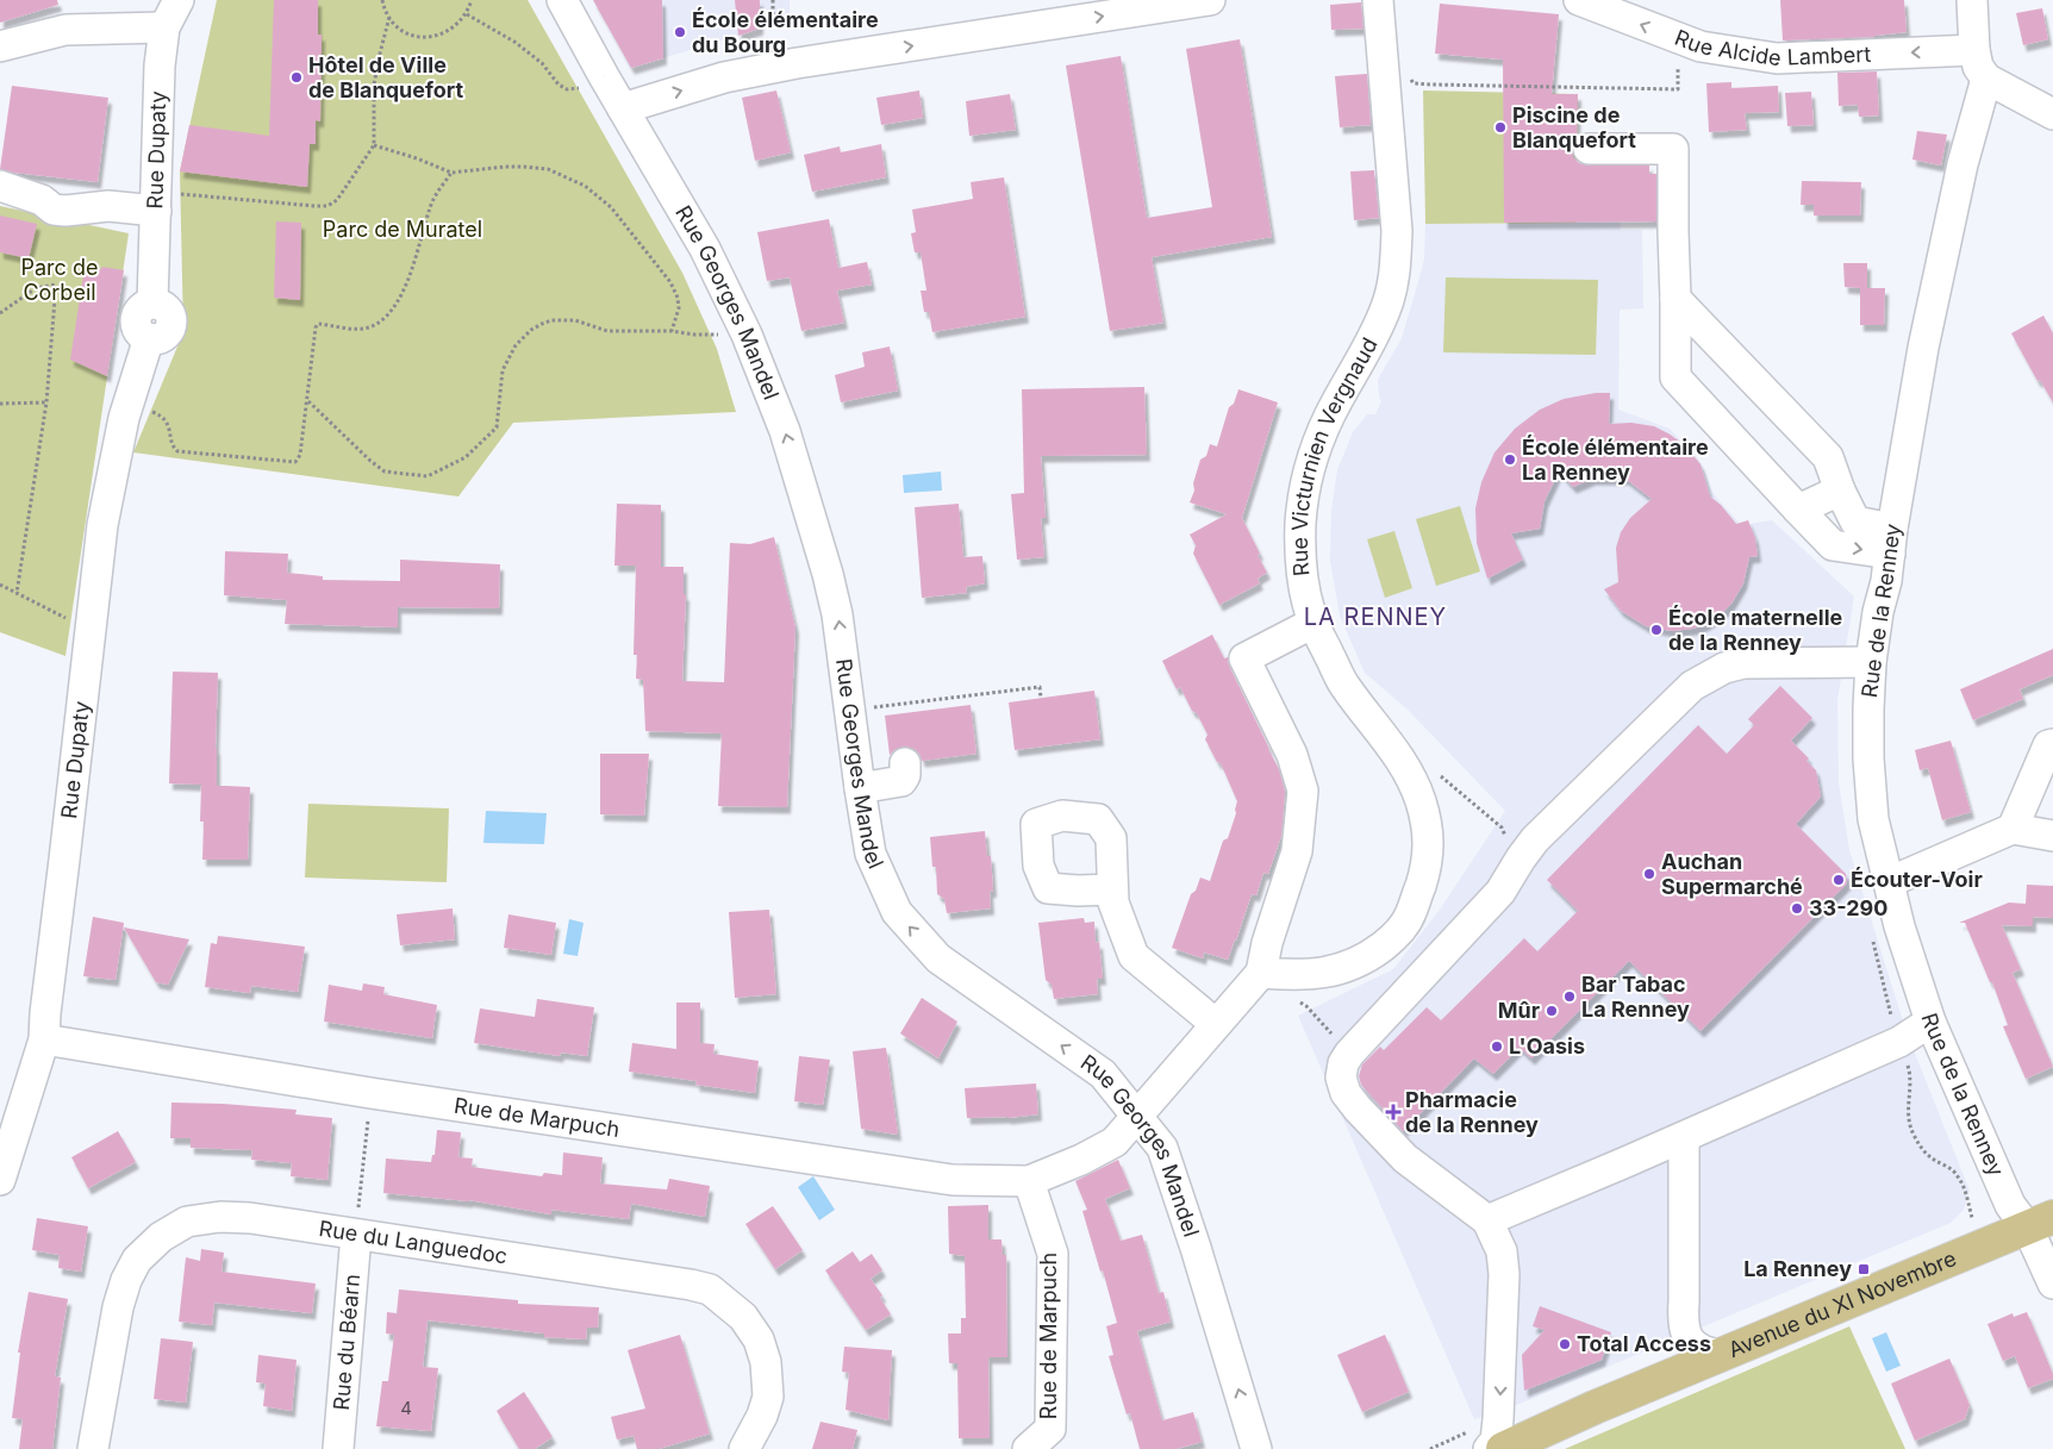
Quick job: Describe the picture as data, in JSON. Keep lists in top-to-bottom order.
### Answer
{
  "streets": {
    "main road": ["Avenue du XI Novembre"],
    "street": [
      "Rue Alcide Lambert",
      "Rue Dupaty",
      "Rue Georges Mandel",
      "Rue Victurnien Vergnaud",
      "Rue de la Renney",
      "Rue de Marpuch",
      "Rue du Languedoc",
      "Rue du Béarn"
    ]
  },
  "crossings": [
    ["Rue Dupaty", "Rue de Marpuch"],
    ["Rue Georges Mandel", "Rue de Marpuch"],
    ["Rue de la Renney", "Avenue du XI Novembre"],
    ["Rue du Languedoc", "Rue du Béarn"]
  ],
  "one_way": ["Rue Alcide Lambert", "Rue Georges Mandel"],
  "districts": ["LA RENNEY"],
  "parks": ["Parc de Muratel", "Parc de Corbeil"],
  "places": {
    "other": [
      "École élémentaire du Bourg",
      "Hôtel de Ville de Blanquefort",
      "Piscine de Blanquefort",
      "École élémentaire La Renney",
      "École maternelle de la Renney",
      "Auchan Supermarché",
      "Écouter-Voir",
      "33-290",
      "Bar Tabac La Renney",
      "Mûr",
      "L'Oasis",
      "Total Access"
    ],
    "health": ["Pharmacie de la Renney"],
    "transit": ["La Renney"]
  },
  "house_numbers": ["4"]
}
